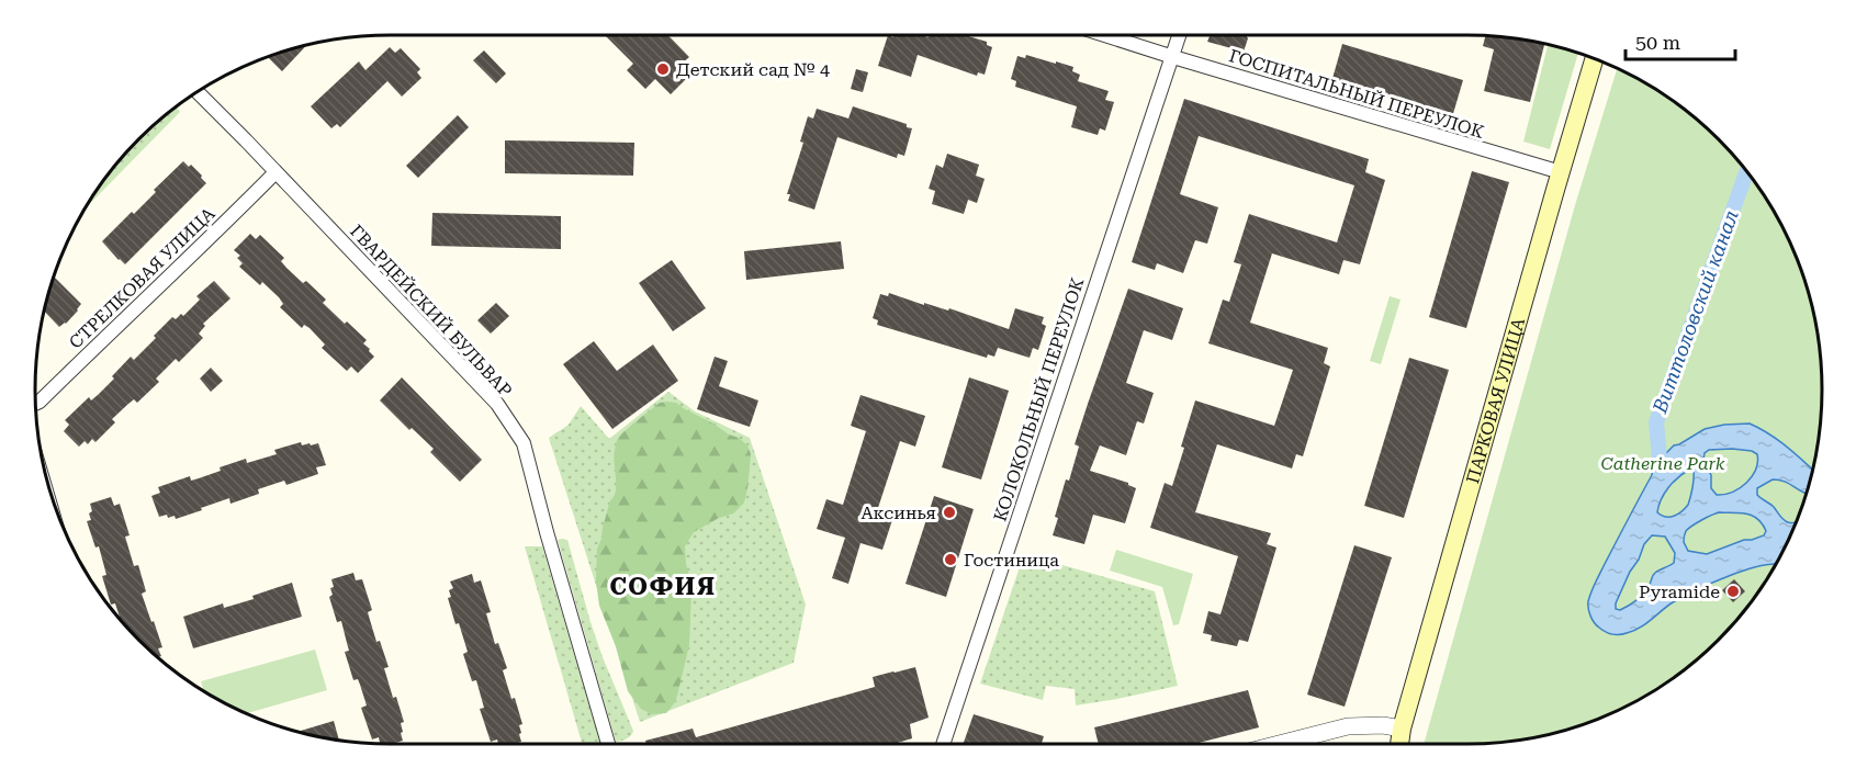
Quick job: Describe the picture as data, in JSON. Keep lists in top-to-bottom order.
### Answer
{
  "streets": {
    "main road": ["ПАРКОВАЯ УЛИЦА"],
    "street": [
      "ГОСПИТАЛЬНЫЙ ПЕРЕУЛОК",
      "СТРЕЛКОВАЯ УЛИЦА",
      "ГВАРДЕЙСКИЙ БУЛЬВАР",
      "КОЛОКОЛЬНЫЙ ПЕРЕУЛОК"
    ]
  },
  "crossings": [
    ["ГОСПИТАЛЬНЫЙ ПЕРЕУЛОК", "КОЛОКОЛЬНЫЙ ПЕРЕУЛОК"],
    ["ГОСПИТАЛЬНЫЙ ПЕРЕУЛОК", "ПАРКОВАЯ УЛИЦА"],
    ["СТРЕЛКОВАЯ УЛИЦА", "ГВАРДЕЙСКИЙ БУЛЬВАР"]
  ],
  "districts": ["СОФИЯ"],
  "water": ["Виттоловский канал"],
  "parks": ["Catherine Park"],
  "places": [
    "Детский сад № 4",
    "Аксинья",
    "Гостиница",
    "Pyramide"
  ],
  "scale_bar": "50 m"
}
